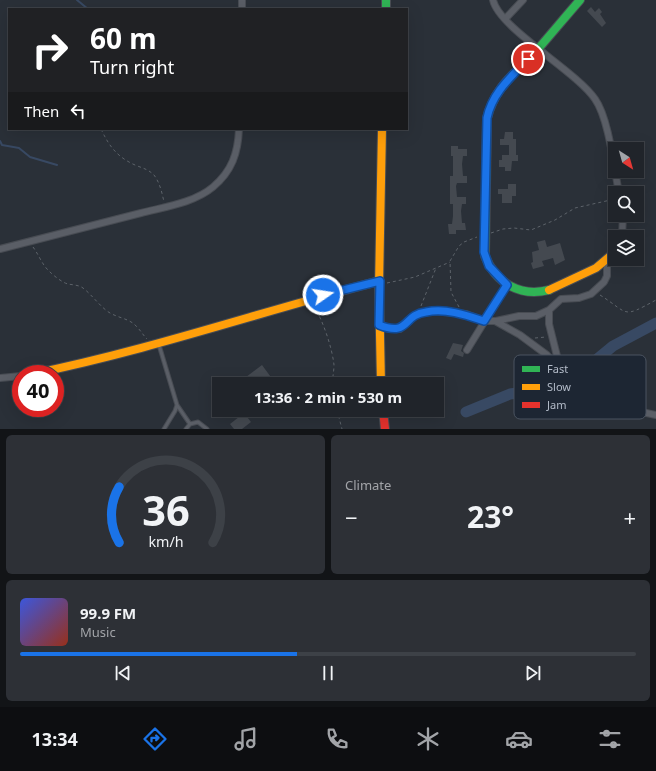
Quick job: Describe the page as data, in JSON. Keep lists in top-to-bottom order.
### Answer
{
  "legend": ["Fast", "Slow", "Jam"],
  "north": "bottom right",
  "page": {
    "turn": ["60 m", "Turn right"],
    "then": "Then",
    "limit": "40",
    "trip": "13:36 · 2 min · 530 m",
    "tile": "Climate",
    "heat": ["−", "23°", "+"],
    "song": ["99.9 FM", "Music"],
    "tabs": "13:34",
    "gauge": ["36", "km/h"]
  }
}
